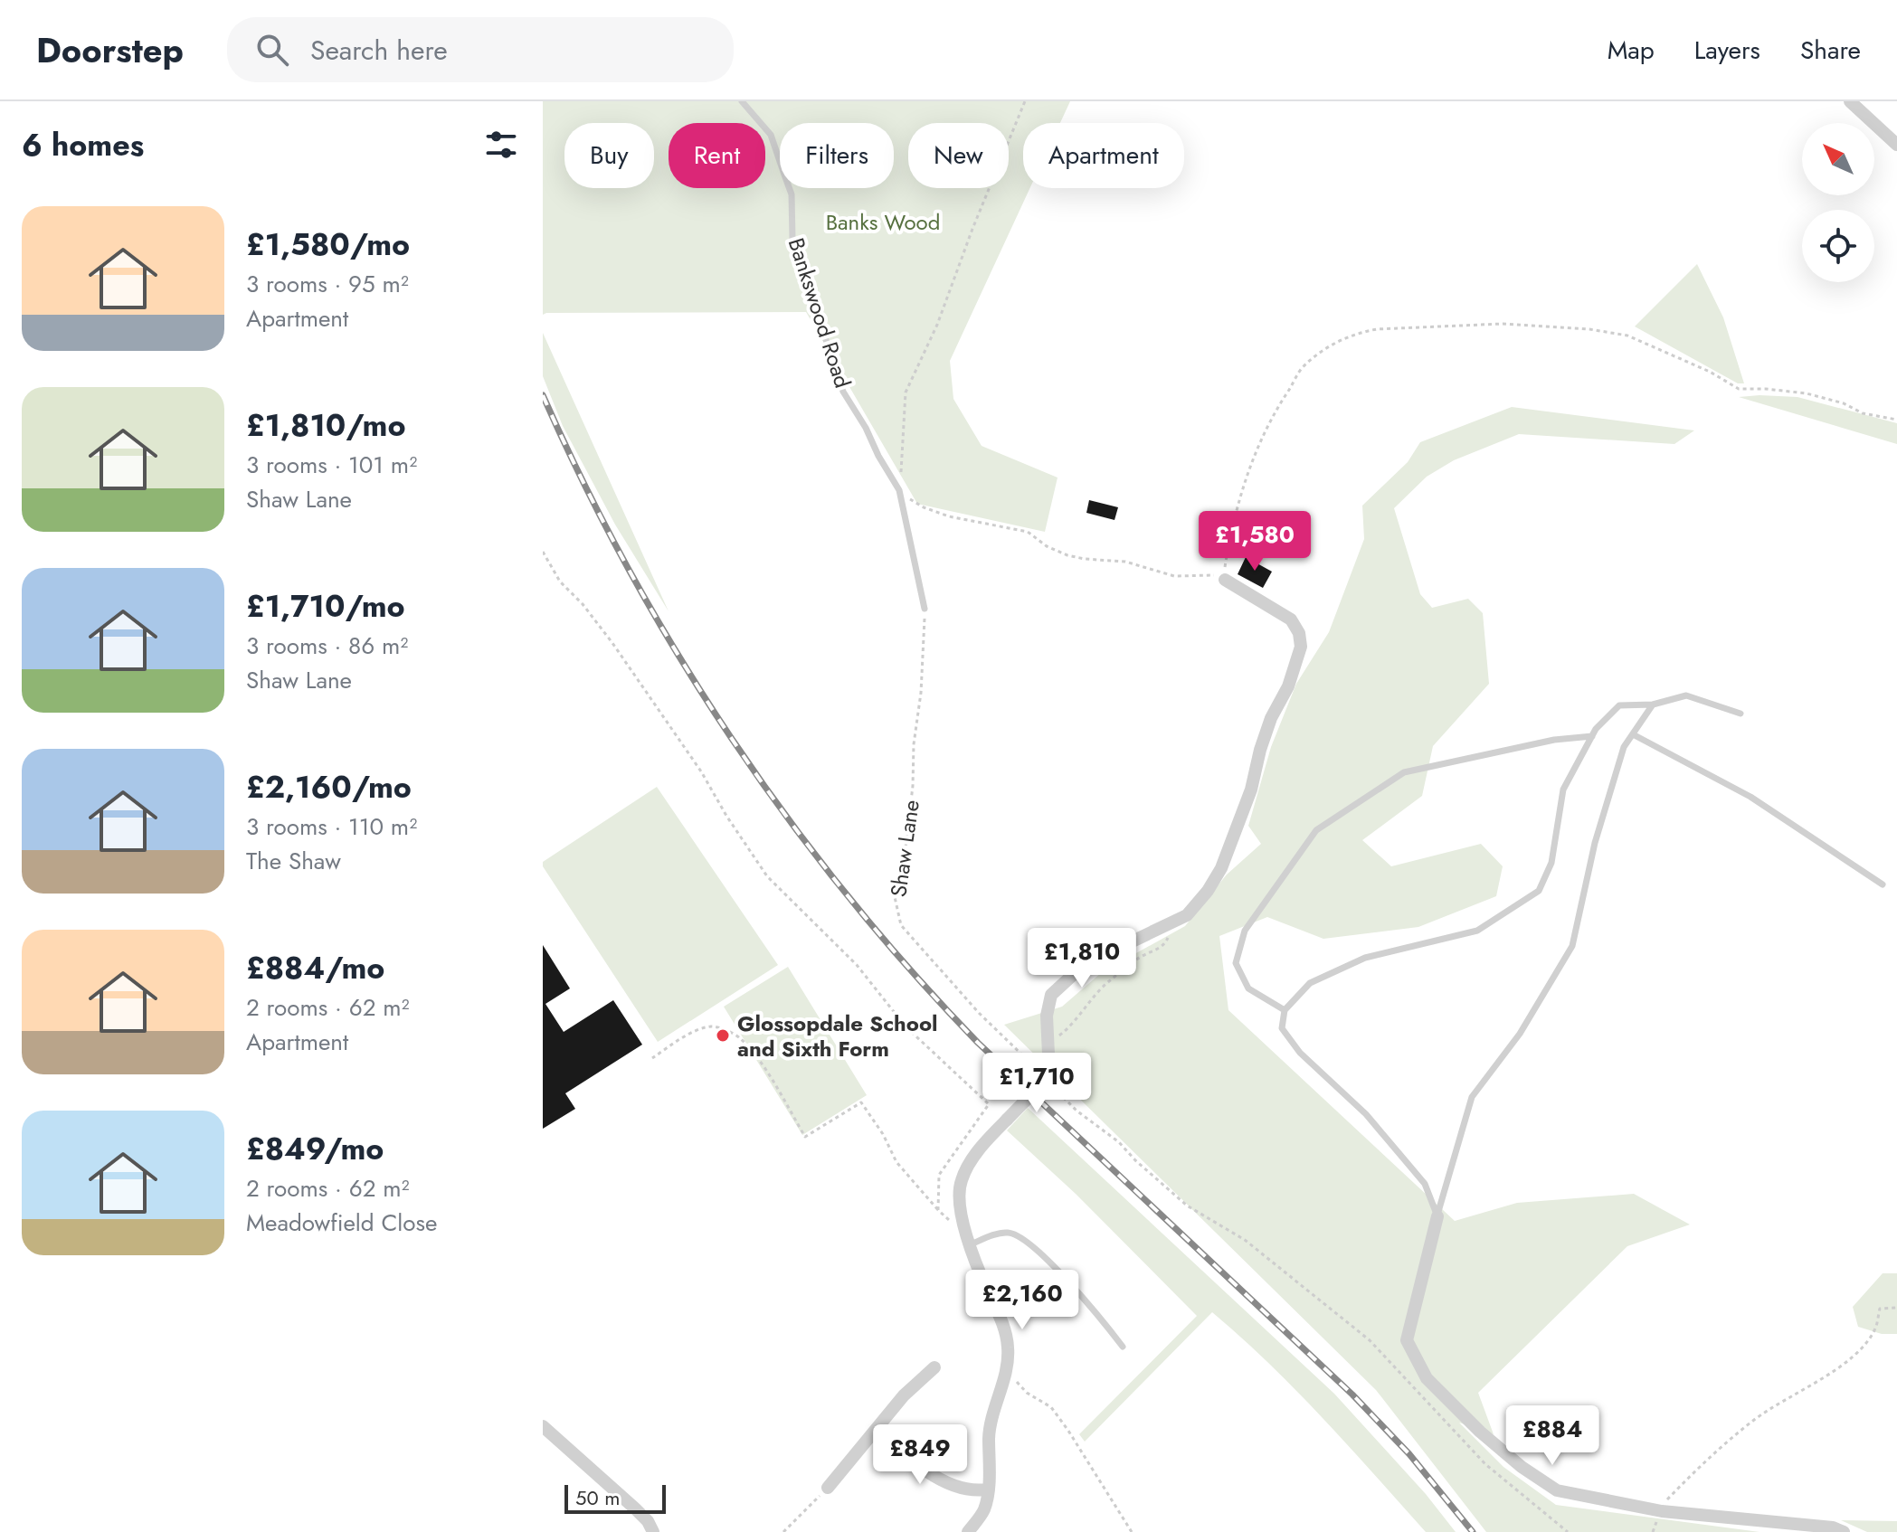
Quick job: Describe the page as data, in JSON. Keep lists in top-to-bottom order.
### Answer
{
  "streets": {
    "lane": ["Bankswood Road"],
    "path": ["Shaw Lane"]
  },
  "crossings": [
    ["Bankswood Road", "Shaw Lane"]
  ],
  "parks": ["Banks Wood"],
  "places": ["Glossopdale School and Sixth Form"],
  "scale_bar": "50 m",
  "north": "top left",
  "page": {
    "header": "Doorstep",
    "search": "Search here",
    "nav": ["Map", "Layers", "Share"],
    "heading": "6 homes",
    "chip": [
      "Buy",
      "Rent",
      "Filters",
      "New",
      "Apartment"
    ],
    "list": [
      {
        "name": "£1,580/mo",
        "note": "3 rooms · 95 m² · Apartment"
      },
      {
        "name": "£1,810/mo",
        "note": "3 rooms · 101 m² · Shaw Lane"
      },
      {
        "name": "£1,710/mo",
        "note": "3 rooms · 86 m² · Shaw Lane"
      },
      {
        "name": "£2,160/mo",
        "note": "3 rooms · 110 m² · The Shaw"
      },
      {
        "name": "£884/mo",
        "note": "2 rooms · 62 m² · Apartment"
      },
      {
        "name": "£849/mo",
        "note": "2 rooms · 62 m² · Meadowfield Close"
      }
    ],
    "price": [
      "£1,580",
      "£1,810",
      "£1,710",
      "£2,160",
      "£884",
      "£849"
    ],
    "scale": "50 m"
  }
}
